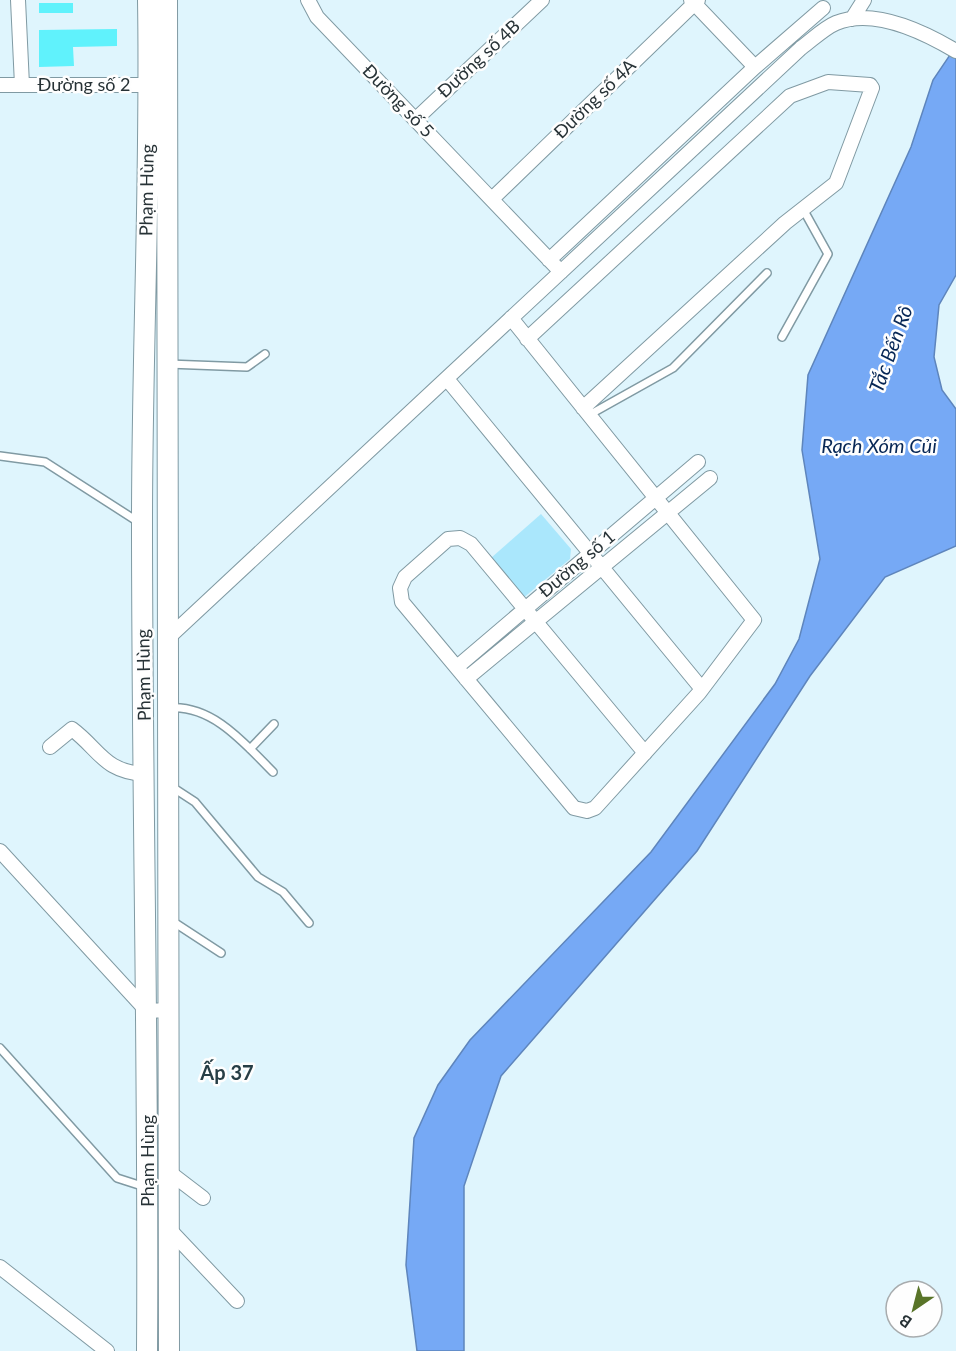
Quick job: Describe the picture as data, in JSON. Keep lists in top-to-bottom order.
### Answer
{
  "streets": {
    "main road": ["Phạm Hùng"],
    "street": [
      "Đường số 4B",
      "Đường số 2",
      "Đường số 4A",
      "Đường số 5",
      "Đường số 1"
    ]
  },
  "crossings": [
    ["Đường số 4B", "Đường số 5"],
    ["Đường số 2", "Phạm Hùng"],
    ["Đường số 4A", "Đường số 5"]
  ],
  "districts": ["Ấp 37"],
  "water": ["Tắc Bến Rô", "Rạch Xóm Củi"],
  "north": "bottom left"
}
